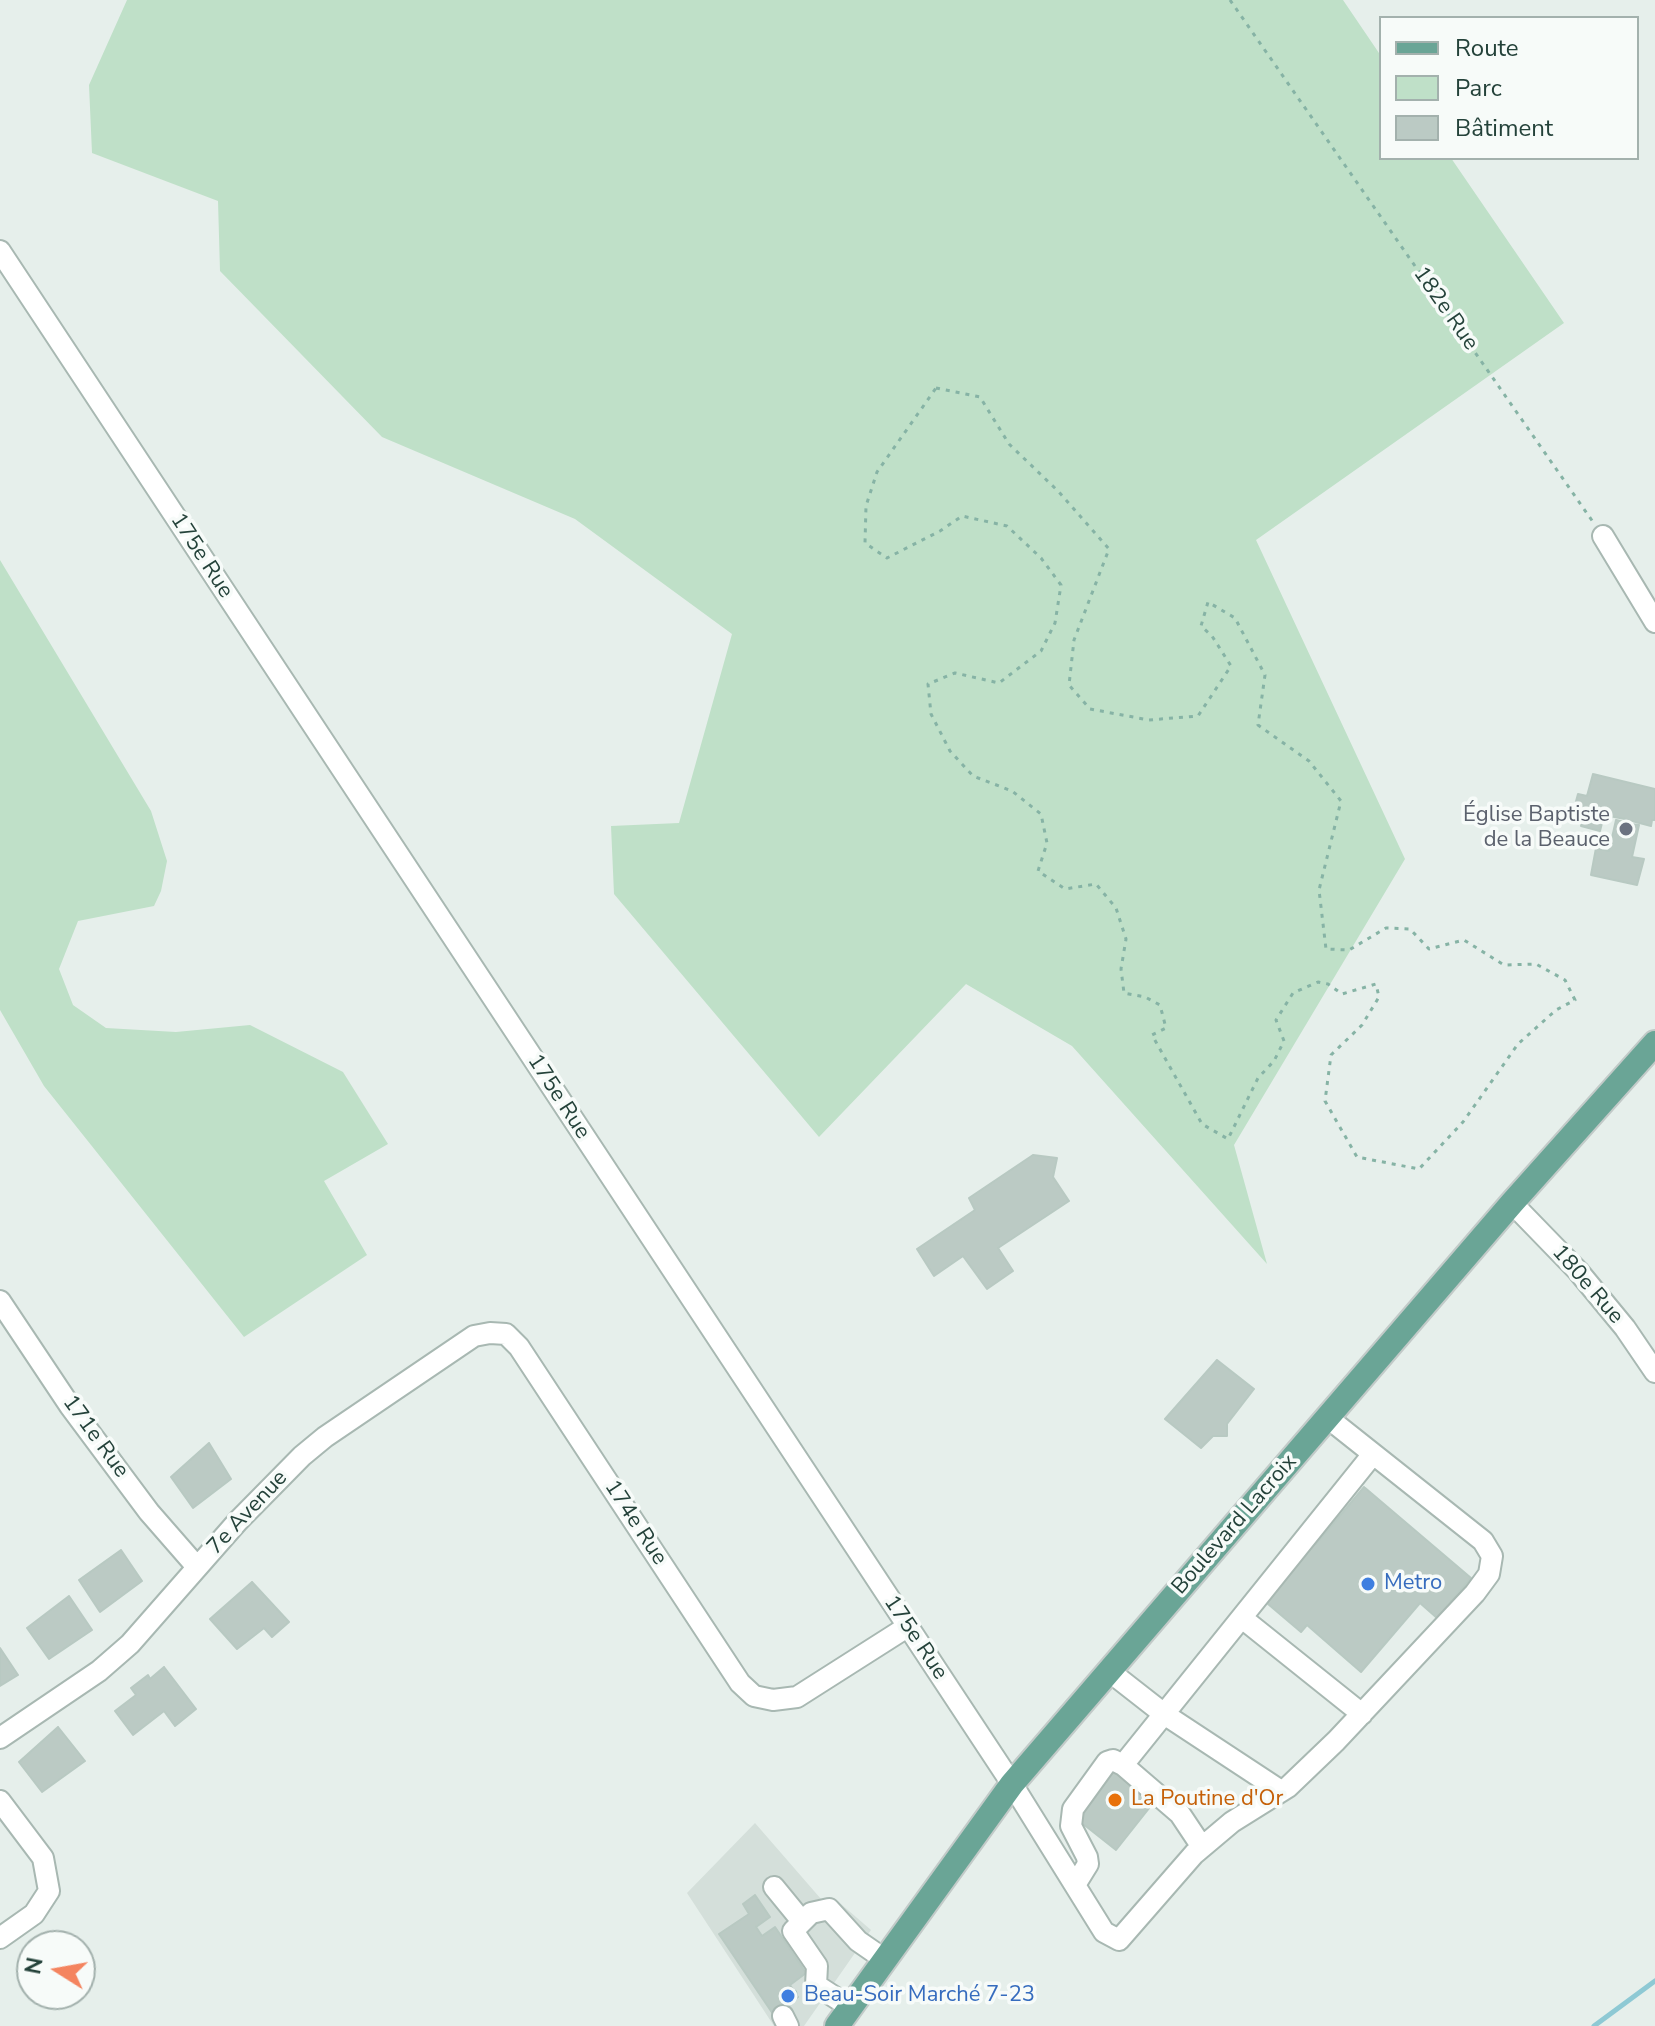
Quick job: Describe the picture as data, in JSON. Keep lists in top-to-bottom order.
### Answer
{
  "streets": {
    "main road": ["Boulevard Lacroix"],
    "street": [
      "175e Rue",
      "180e Rue",
      "171e Rue",
      "7e Avenue",
      "174e Rue"
    ],
    "path": ["182e Rue"]
  },
  "crossings": [
    ["175e Rue", "174e Rue"],
    ["175e Rue", "Boulevard Lacroix"],
    ["180e Rue", "Boulevard Lacroix"],
    ["171e Rue", "7e Avenue"],
    ["7e Avenue", "174e Rue"]
  ],
  "places": [
    "Église Baptiste de la Beauce",
    "Metro",
    "La Poutine d'Or",
    "Beau-Soir Marché 7-23"
  ],
  "legend": ["Route", "Parc", "Bâtiment"],
  "north": "left"
}
